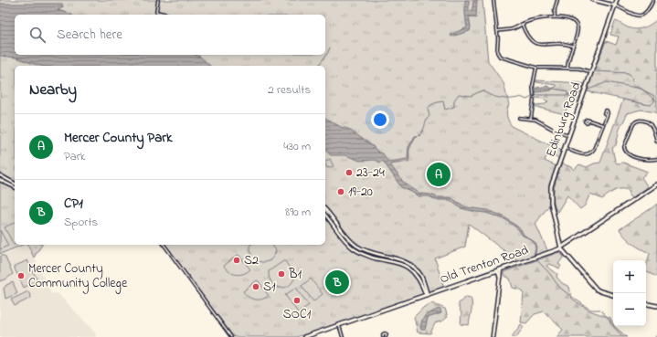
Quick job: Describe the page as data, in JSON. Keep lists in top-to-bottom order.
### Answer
{
  "streets": {
    "main road": ["Edinburg Road", "Old Trenton Road"]
  },
  "crossings": [
    ["Edinburg Road", "Old Trenton Road"]
  ],
  "places": [
    "23-24",
    "19-20",
    "S2",
    "B1",
    "Mercer County Community College",
    "S1",
    "SOC1"
  ],
  "page": {
    "search": "Search here",
    "heading": ["Nearby", "2 results"],
    "list": [
      {
        "mark": "A",
        "name": "Mercer County Park",
        "note": "Park",
        "value": "430 m"
      },
      {
        "mark": "B",
        "name": "CP1",
        "note": "Sports",
        "value": "890 m"
      }
    ],
    "pins": ["A", "B"],
    "map_buttons": ["+", "−"]
  }
}
